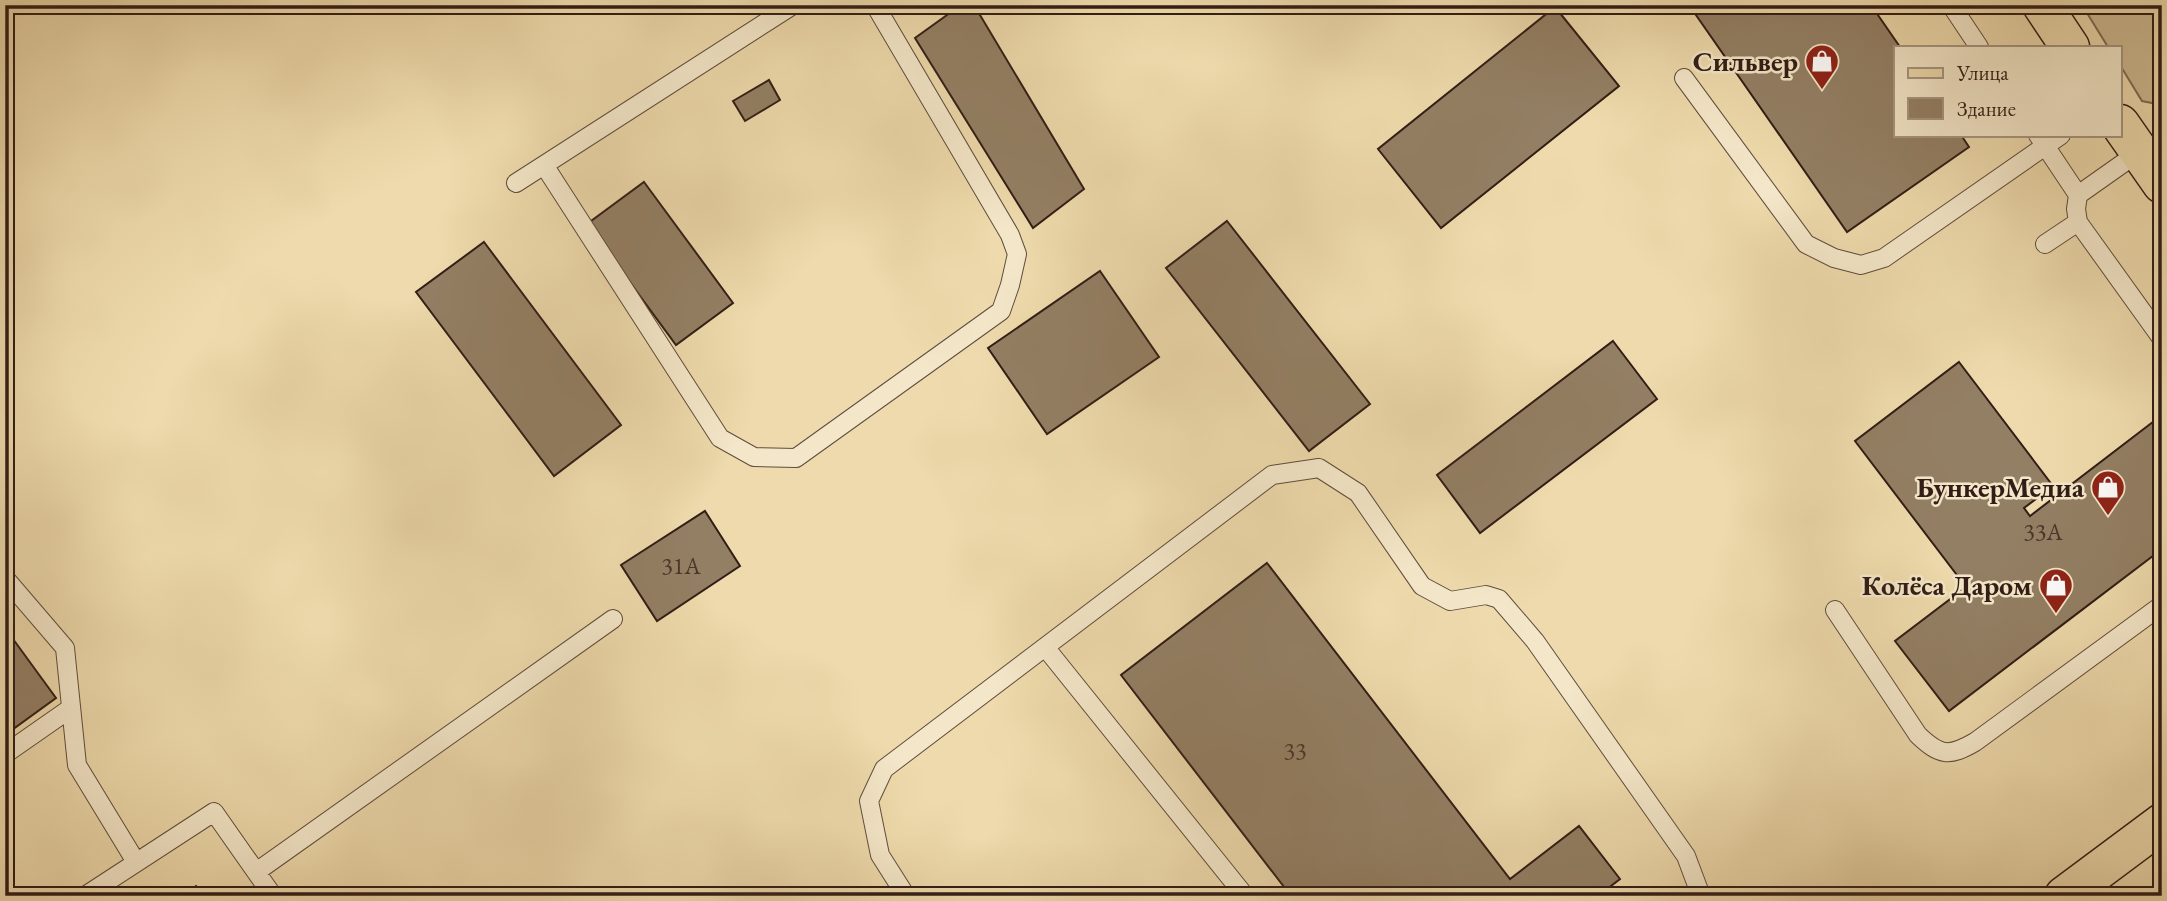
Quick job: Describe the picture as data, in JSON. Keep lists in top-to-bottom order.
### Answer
{
  "places": {
    "shop": ["Сильвер", "БункерМедиа", "Колёса Даром"]
  },
  "house_numbers": ["33А", "31А", "33"],
  "legend": ["Улица", "Здание"]
}
